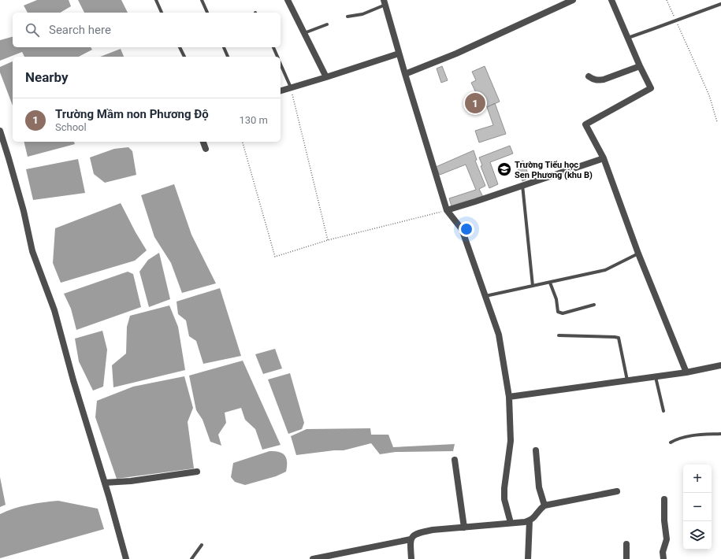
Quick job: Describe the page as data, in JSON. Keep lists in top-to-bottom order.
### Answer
{
  "places": {
    "school or university": ["Trường Tiểu học Sen Phương (khu B)"]
  },
  "page": {
    "search": "Search here",
    "heading": "Nearby",
    "pins": "1",
    "list": [
      {
        "mark": "1",
        "name": "Trường Mầm non Phương Độ",
        "note": "School",
        "value": "130 m"
      }
    ],
    "map_buttons": ["+", "−"]
  }
}
